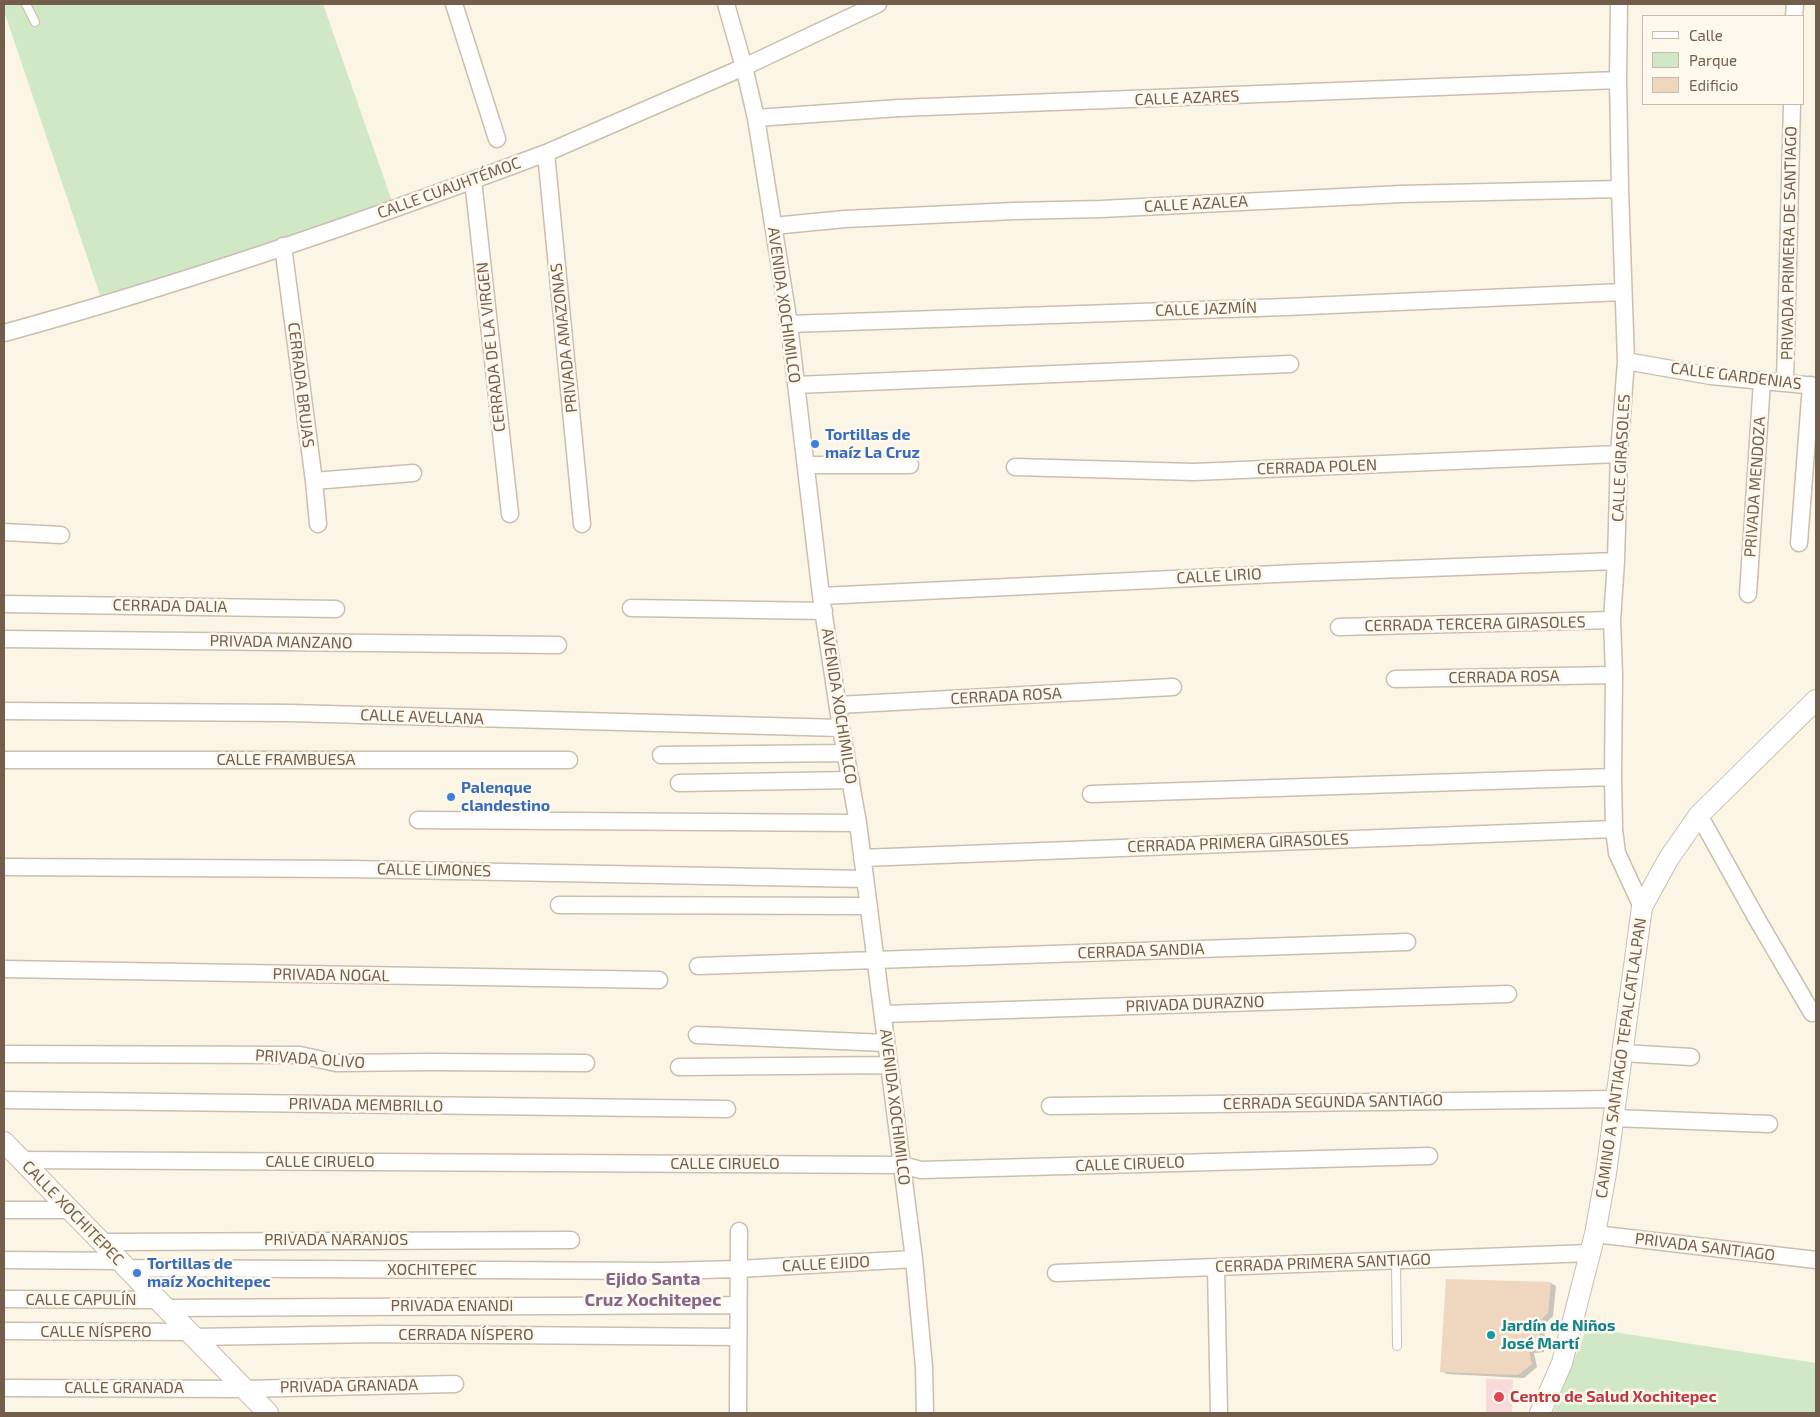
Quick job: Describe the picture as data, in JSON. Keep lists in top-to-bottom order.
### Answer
{
  "streets": {
    "street": [
      "CALLE AZARES",
      "CALLE CUAUHTÉMOC",
      "CALLE AZALEA",
      "PRIVADA PRIMERA DE SANTIAGO",
      "AVENIDA XOCHIMILCO",
      "CALLE JAZMÍN",
      "PRIVADA AMAZONAS",
      "CERRADA DE LA VIRGEN",
      "CALLE GARDENIAS",
      "CERRADA BRUJAS",
      "CALLE GIRASOLES",
      "CERRADA POLEN",
      "PRIVADA MENDOZA",
      "CALLE LIRIO",
      "CERRADA DALIA",
      "CERRADA TERCERA GIRASOLES",
      "PRIVADA MANZANO",
      "CERRADA ROSA",
      "CALLE AVELLANA",
      "CALLE FRAMBUESA",
      "CERRADA PRIMERA GIRASOLES",
      "CALLE LIMONES",
      "CERRADA SANDIA",
      "PRIVADA NOGAL",
      "PRIVADA DURAZNO",
      "CAMINO A SANTIAGO TEPALCATLALPAN",
      "PRIVADA OLIVO",
      "CERRADA SEGUNDA SANTIAGO",
      "PRIVADA MEMBRILLO",
      "CALLE CIRUELO",
      "CALLE XOCHITEPEC",
      "PRIVADA NARANJOS",
      "PRIVADA SANTIAGO",
      "CERRADA PRIMERA SANTIAGO",
      "CALLE EJIDO",
      "XOCHITEPEC",
      "CALLE CAPULÍN",
      "PRIVADA ENANDI",
      "CALLE NÍSPERO",
      "CERRADA NÍSPERO",
      "PRIVADA GRANADA",
      "CALLE GRANADA"
    ]
  },
  "crossings": [
    ["CALLE AZARES", "AVENIDA XOCHIMILCO"],
    ["CALLE AZARES", "CALLE GIRASOLES"],
    ["CALLE CUAUHTÉMOC", "AVENIDA XOCHIMILCO"],
    ["CALLE CUAUHTÉMOC", "PRIVADA AMAZONAS"],
    ["CALLE CUAUHTÉMOC", "CERRADA DE LA VIRGEN"],
    ["CALLE CUAUHTÉMOC", "CERRADA BRUJAS"],
    ["CALLE AZALEA", "AVENIDA XOCHIMILCO"],
    ["CALLE AZALEA", "CALLE GIRASOLES"],
    ["PRIVADA PRIMERA DE SANTIAGO", "CALLE GARDENIAS"],
    ["AVENIDA XOCHIMILCO", "CALLE JAZMÍN"],
    ["AVENIDA XOCHIMILCO", "CALLE LIRIO"],
    ["AVENIDA XOCHIMILCO", "CERRADA ROSA"],
    ["AVENIDA XOCHIMILCO", "CALLE AVELLANA"],
    ["AVENIDA XOCHIMILCO", "CERRADA PRIMERA GIRASOLES"],
    ["AVENIDA XOCHIMILCO", "CALLE LIMONES"],
    ["AVENIDA XOCHIMILCO", "CERRADA SANDIA"],
    ["AVENIDA XOCHIMILCO", "PRIVADA DURAZNO"],
    ["AVENIDA XOCHIMILCO", "CALLE CIRUELO"],
    ["AVENIDA XOCHIMILCO", "CALLE EJIDO"],
    ["CALLE JAZMÍN", "CALLE GIRASOLES"],
    ["CALLE GARDENIAS", "CALLE GIRASOLES"],
    ["CALLE GARDENIAS", "PRIVADA MENDOZA"],
    ["CALLE GIRASOLES", "CERRADA POLEN"],
    ["CALLE GIRASOLES", "CALLE LIRIO"],
    ["CALLE GIRASOLES", "CERRADA TERCERA GIRASOLES"],
    ["CALLE GIRASOLES", "CERRADA ROSA"],
    ["CALLE GIRASOLES", "CERRADA PRIMERA GIRASOLES"],
    ["CALLE GIRASOLES", "CAMINO A SANTIAGO TEPALCATLALPAN"],
    ["CAMINO A SANTIAGO TEPALCATLALPAN", "CERRADA SEGUNDA SANTIAGO"],
    ["CAMINO A SANTIAGO TEPALCATLALPAN", "PRIVADA SANTIAGO"],
    ["CAMINO A SANTIAGO TEPALCATLALPAN", "CERRADA PRIMERA SANTIAGO"],
    ["CALLE CIRUELO", "CALLE XOCHITEPEC"],
    ["CALLE XOCHITEPEC", "PRIVADA NARANJOS"],
    ["CALLE XOCHITEPEC", "XOCHITEPEC"],
    ["CALLE XOCHITEPEC", "CALLE CAPULÍN"],
    ["CALLE XOCHITEPEC", "PRIVADA ENANDI"],
    ["CALLE XOCHITEPEC", "CALLE NÍSPERO"],
    ["CALLE XOCHITEPEC", "CERRADA NÍSPERO"],
    ["CALLE XOCHITEPEC", "PRIVADA GRANADA"],
    ["CALLE XOCHITEPEC", "CALLE GRANADA"],
    ["PRIVADA SANTIAGO", "CERRADA PRIMERA SANTIAGO"],
    ["CALLE EJIDO", "XOCHITEPEC"],
    ["CALLE CAPULÍN", "PRIVADA ENANDI"],
    ["CALLE NÍSPERO", "CERRADA NÍSPERO"],
    ["PRIVADA GRANADA", "CALLE GRANADA"]
  ],
  "districts": ["Ejido Santa Cruz Xochitepec"],
  "places": [
    "Tortillas de maíz La Cruz",
    "Palenque clandestino",
    "Tortillas de maíz Xochitepec",
    "Jardín de Niños José Martí",
    "Centro de Salud Xochitepec"
  ],
  "legend": ["Calle", "Parque", "Edificio"]
}
